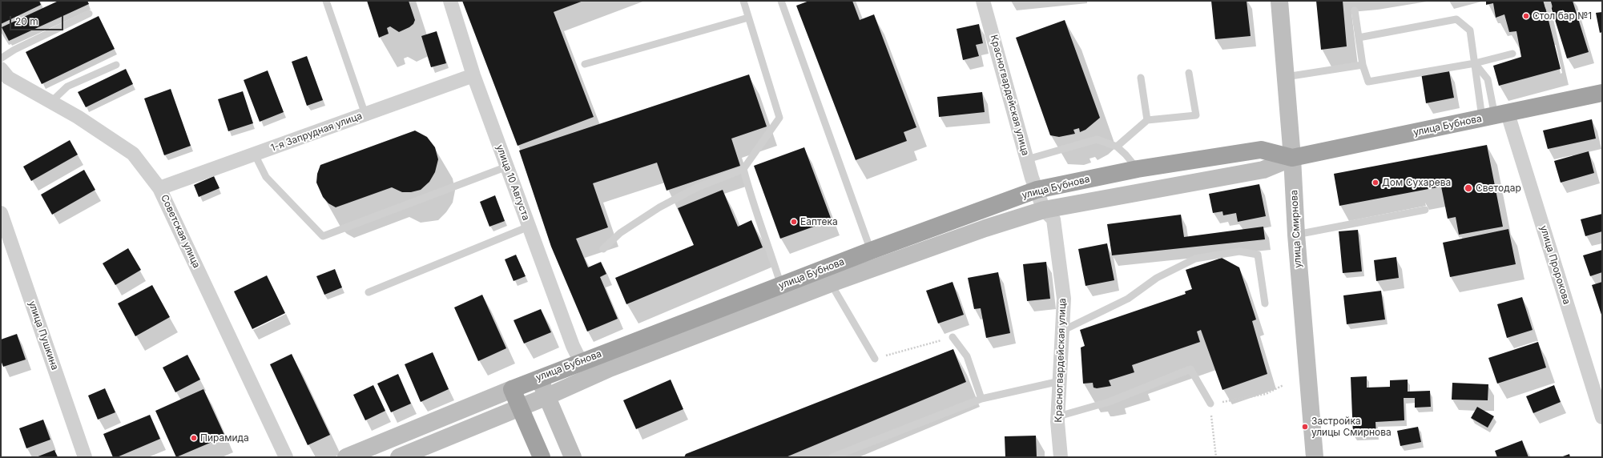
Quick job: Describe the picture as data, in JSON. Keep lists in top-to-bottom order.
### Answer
{
  "streets": {
    "highway": ["улица Бубнова"],
    "main road": ["улица Смирнова"],
    "street": [
      "Красногвардейская улица",
      "1-я Запрудная улица",
      "улица 10 Августа",
      "Советская улица",
      "улица Пророкова",
      "улица Пушкина"
    ]
  },
  "crossings": [
    ["Красногвардейская улица", "улица Бубнова"],
    ["улица Бубнова", "улица 10 Августа"],
    ["улица Бубнова", "улица Смирнова"],
    ["улица Бубнова", "улица Пророкова"],
    ["1-я Запрудная улица", "улица 10 Августа"],
    ["1-я Запрудная улица", "Советская улица"]
  ],
  "places": [
    "Стол бар №1",
    "Дом Сухарева",
    "Светодар",
    "Еаптека",
    "Застройка улицы Смирнова",
    "Пирамида"
  ],
  "scale_bar": "20 m"
}
